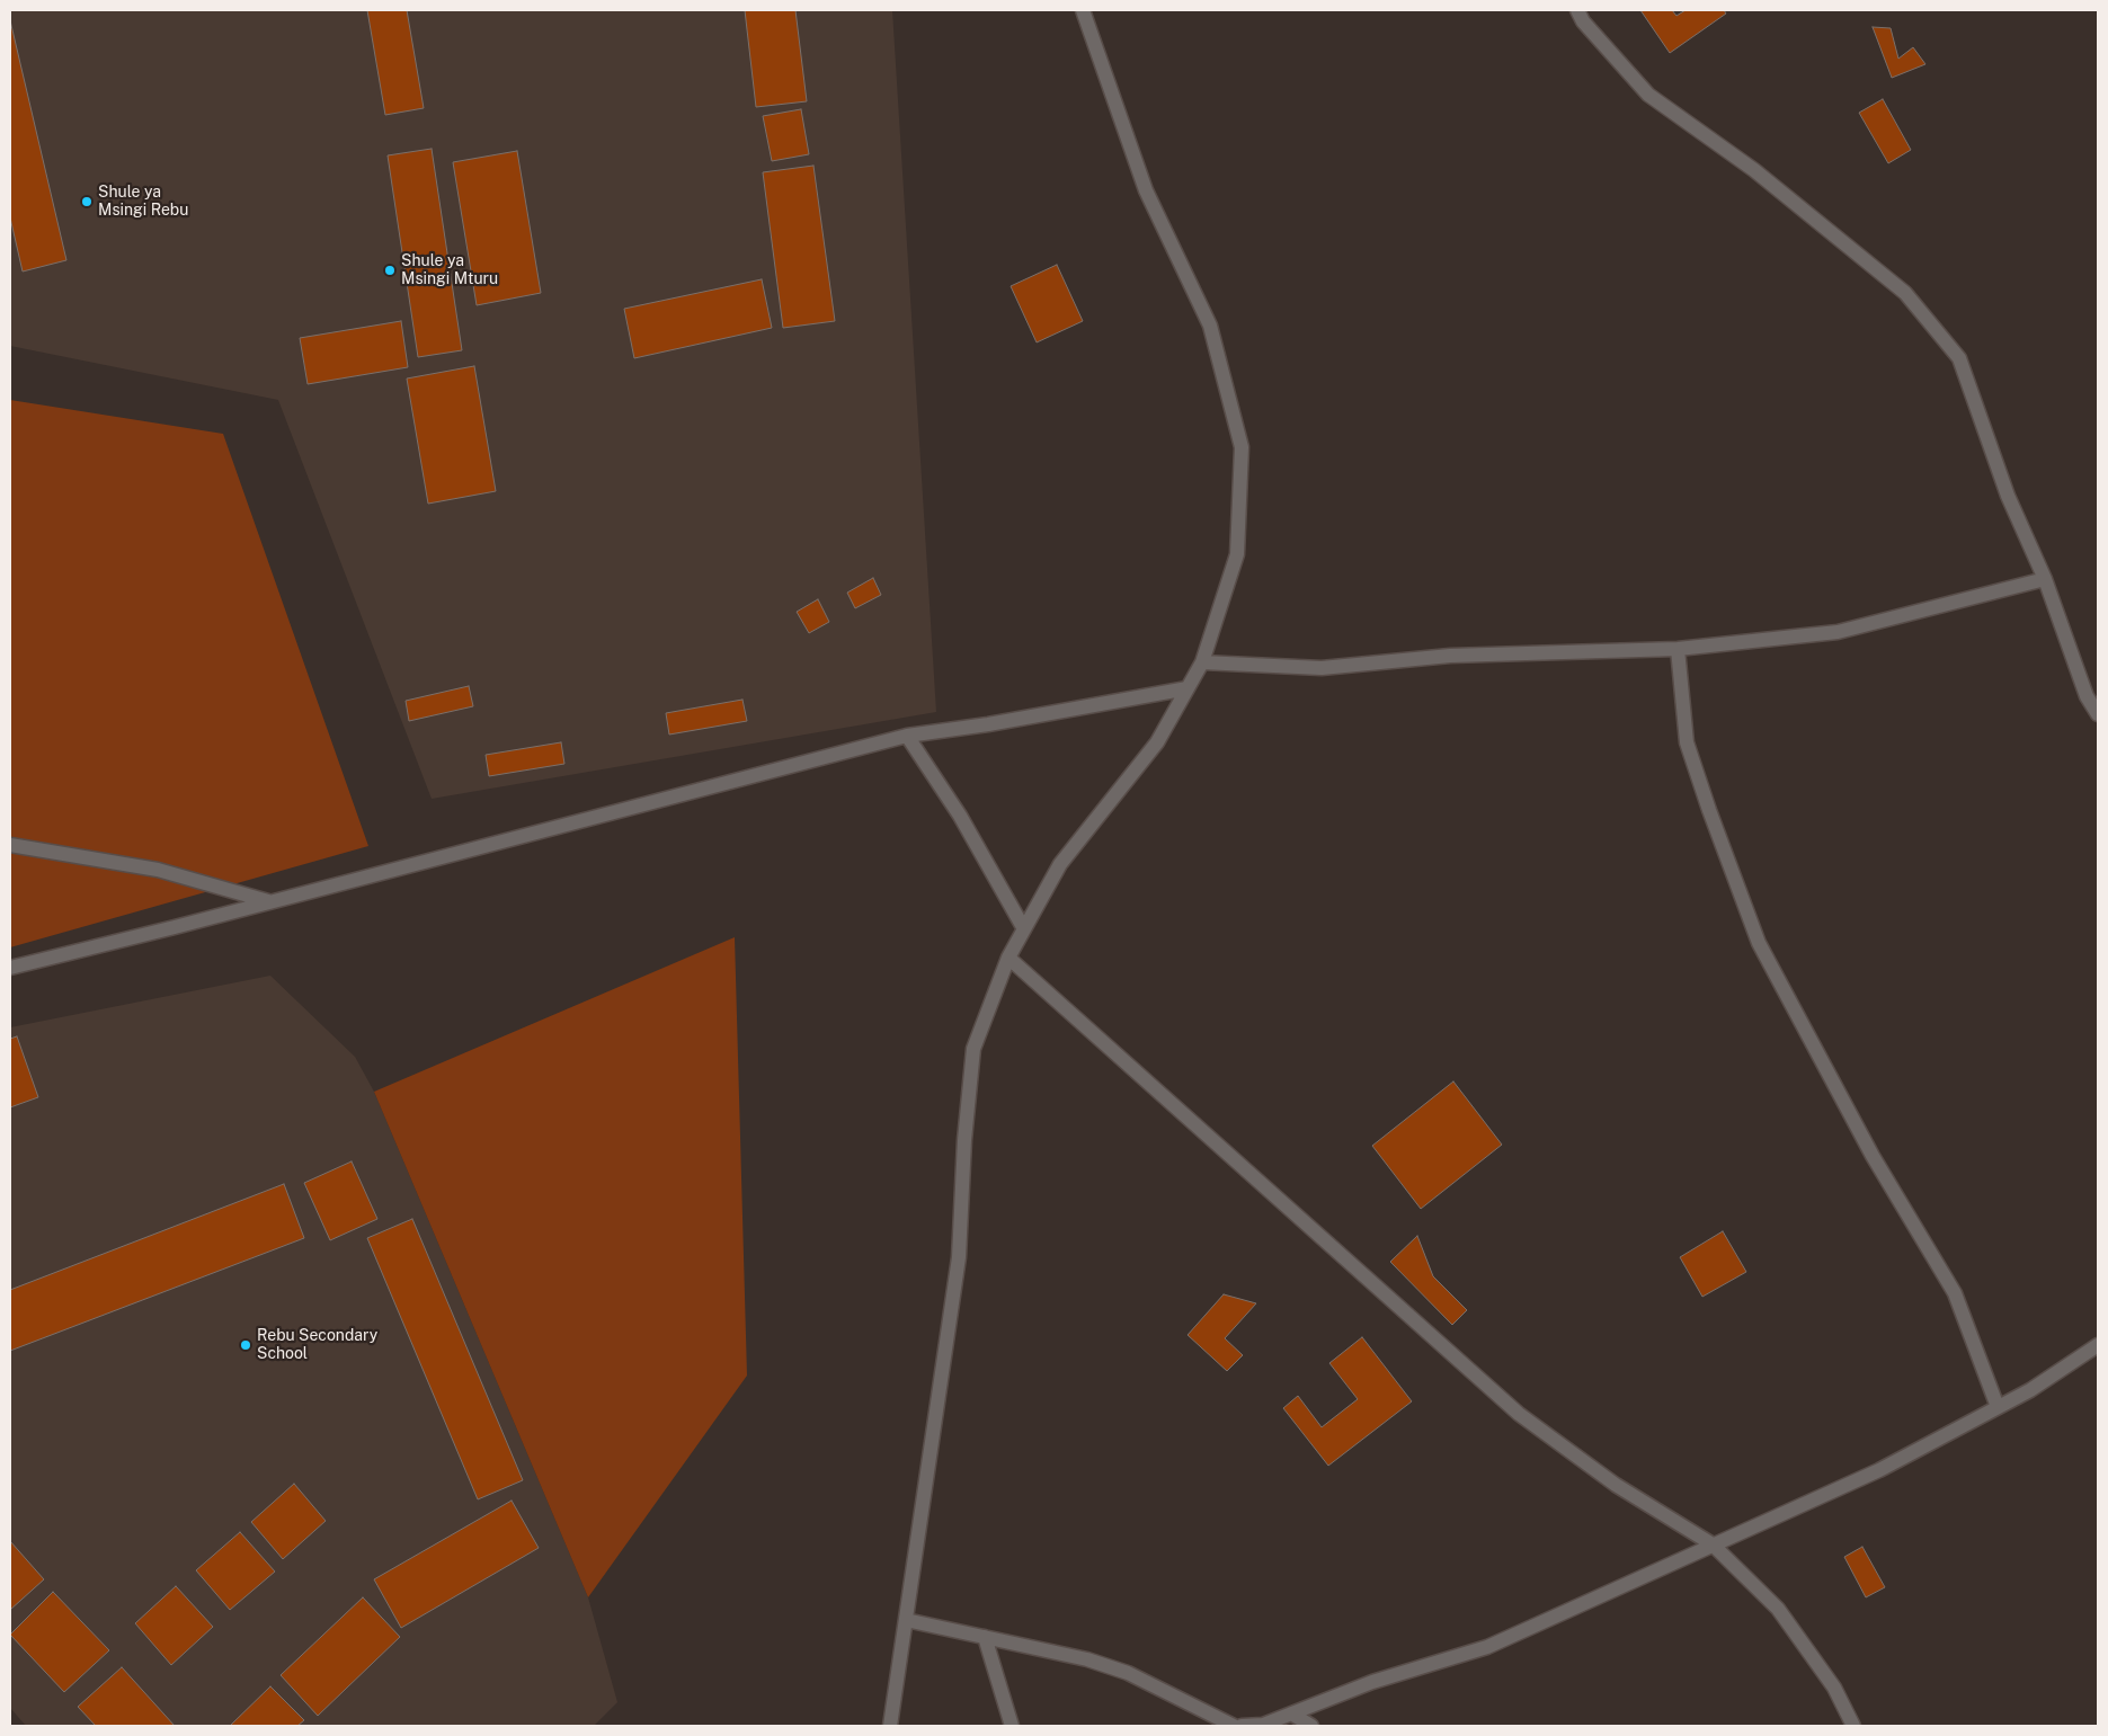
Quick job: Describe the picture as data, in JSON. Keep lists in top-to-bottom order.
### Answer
{
  "places": ["Shule ya Msingi Rebu", "Shule ya Msingi Mturu", "Rebu Secondary School"]
}
